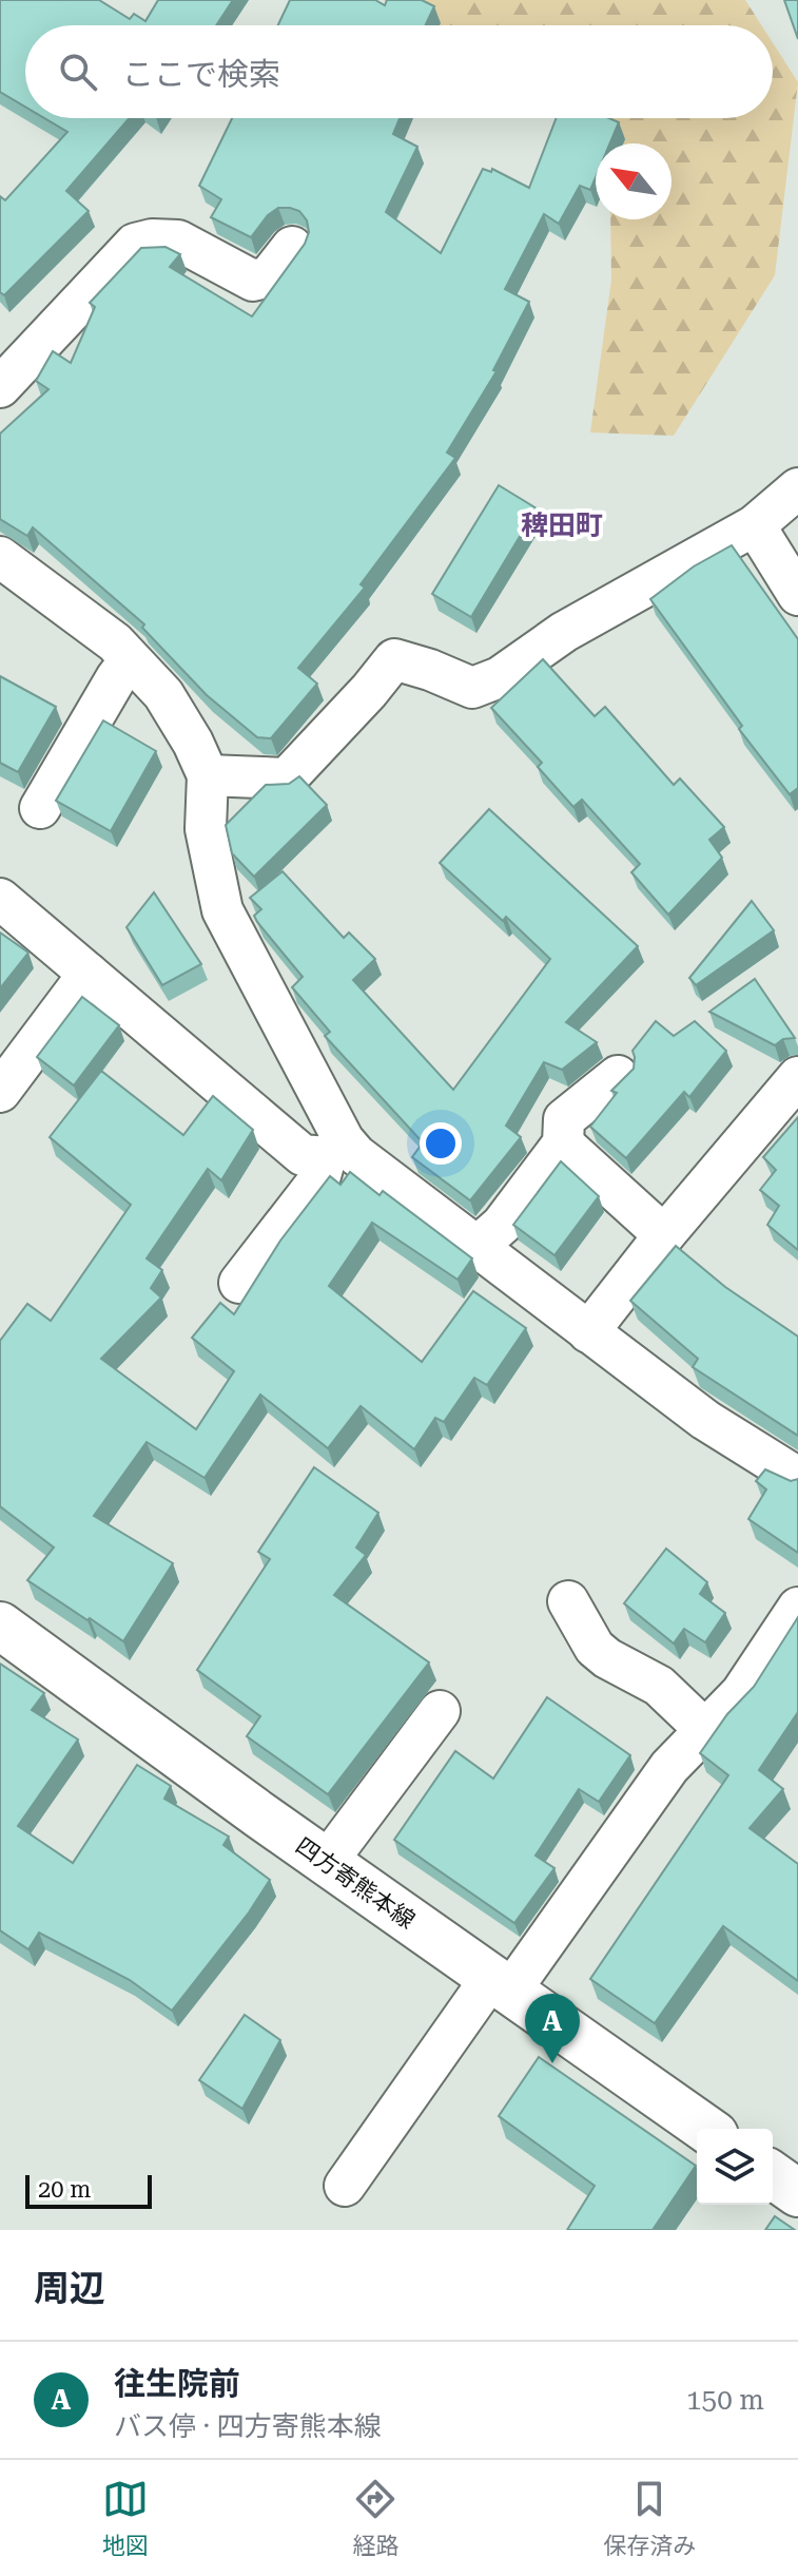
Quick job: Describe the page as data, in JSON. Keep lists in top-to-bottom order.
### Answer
{
  "streets": {
    "main road": ["四方寄熊本線"]
  },
  "districts": ["稗田町"],
  "scale_bar": "20 m",
  "north": "top left",
  "page": {
    "search": "ここで検索",
    "pins": "A",
    "scale": "20 m",
    "heading": "周辺",
    "list": [
      {
        "mark": "A",
        "name": "往生院前",
        "note": "バス停 · 四方寄熊本線",
        "value": "150 m"
      }
    ],
    "nav": ["地図", "経路", "保存済み"]
  }
}
